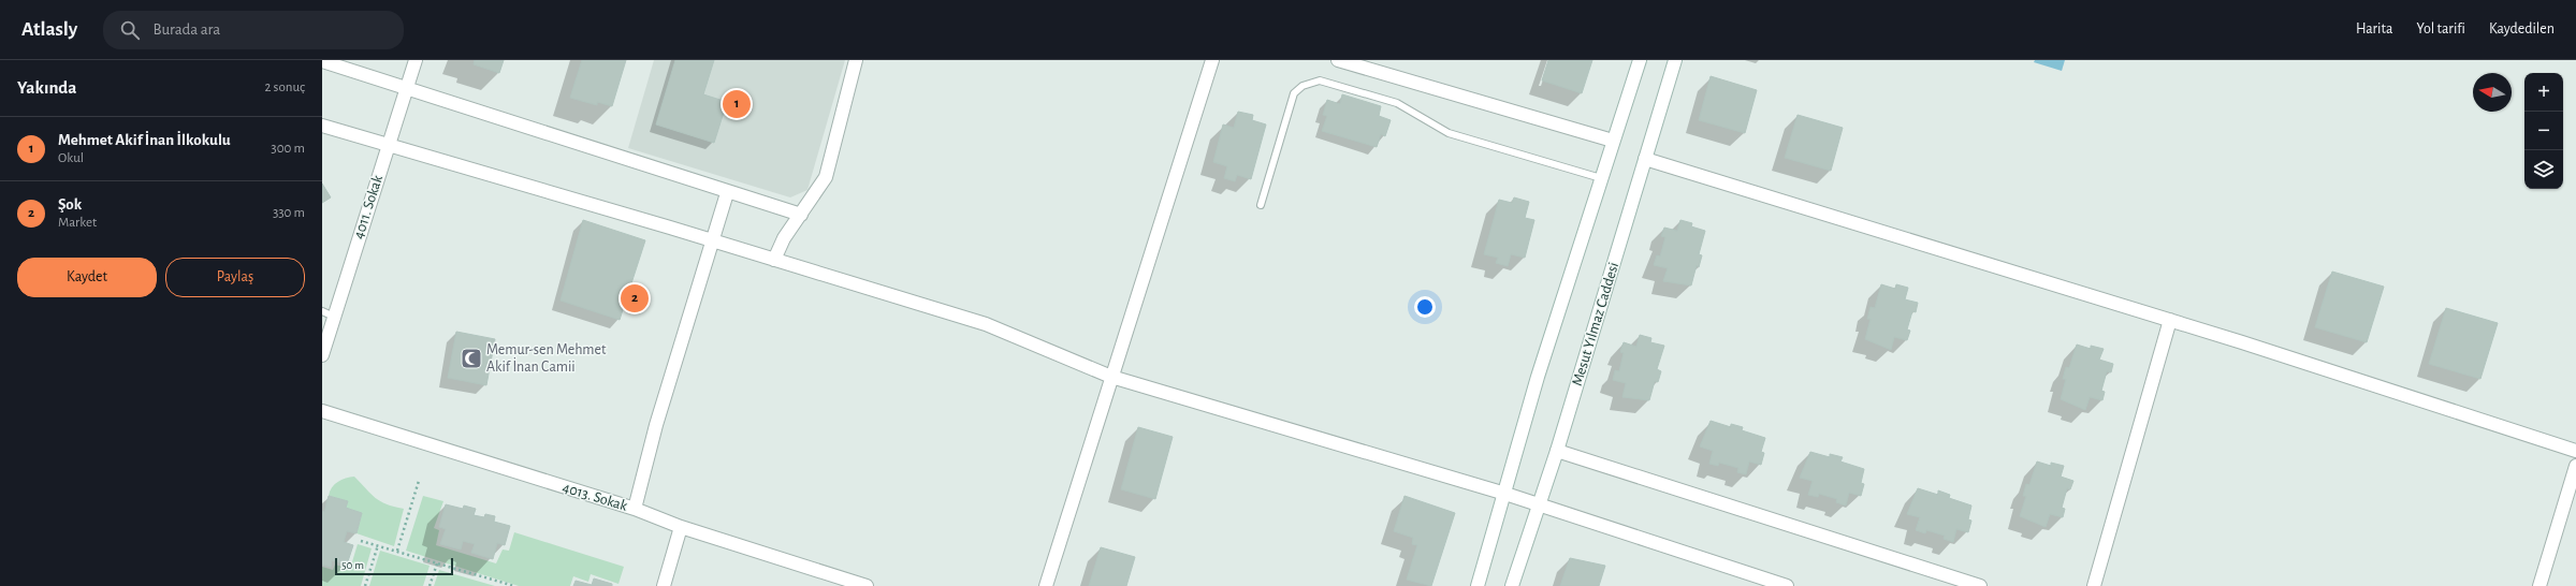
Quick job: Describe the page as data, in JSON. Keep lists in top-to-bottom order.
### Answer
{
  "streets": {
    "street": ["4011. Sokak", "Mesut Yılmaz Caddesi", "4013. Sokak"]
  },
  "places": {
    "mosque": ["Memur-sen Mehmet Akif İnan Camii"]
  },
  "scale_bar": "50 m",
  "north": "left",
  "page": {
    "header": "Atlasly",
    "search": "Burada ara",
    "nav": ["Harita", "Yol tarifi", "Kaydedilen"],
    "heading": ["Yakında", "2 sonuç"],
    "map_buttons": ["+", "−"],
    "pins": ["1", "2"],
    "list": [
      {
        "mark": "1",
        "name": "Mehmet Akif İnan İlkokulu",
        "note": "Okul",
        "value": "300 m"
      },
      {
        "mark": "2",
        "name": "Şok",
        "note": "Market",
        "value": "330 m"
      }
    ],
    "buttons": ["Kaydet", "Paylaş"],
    "scale": "50 m"
  }
}
